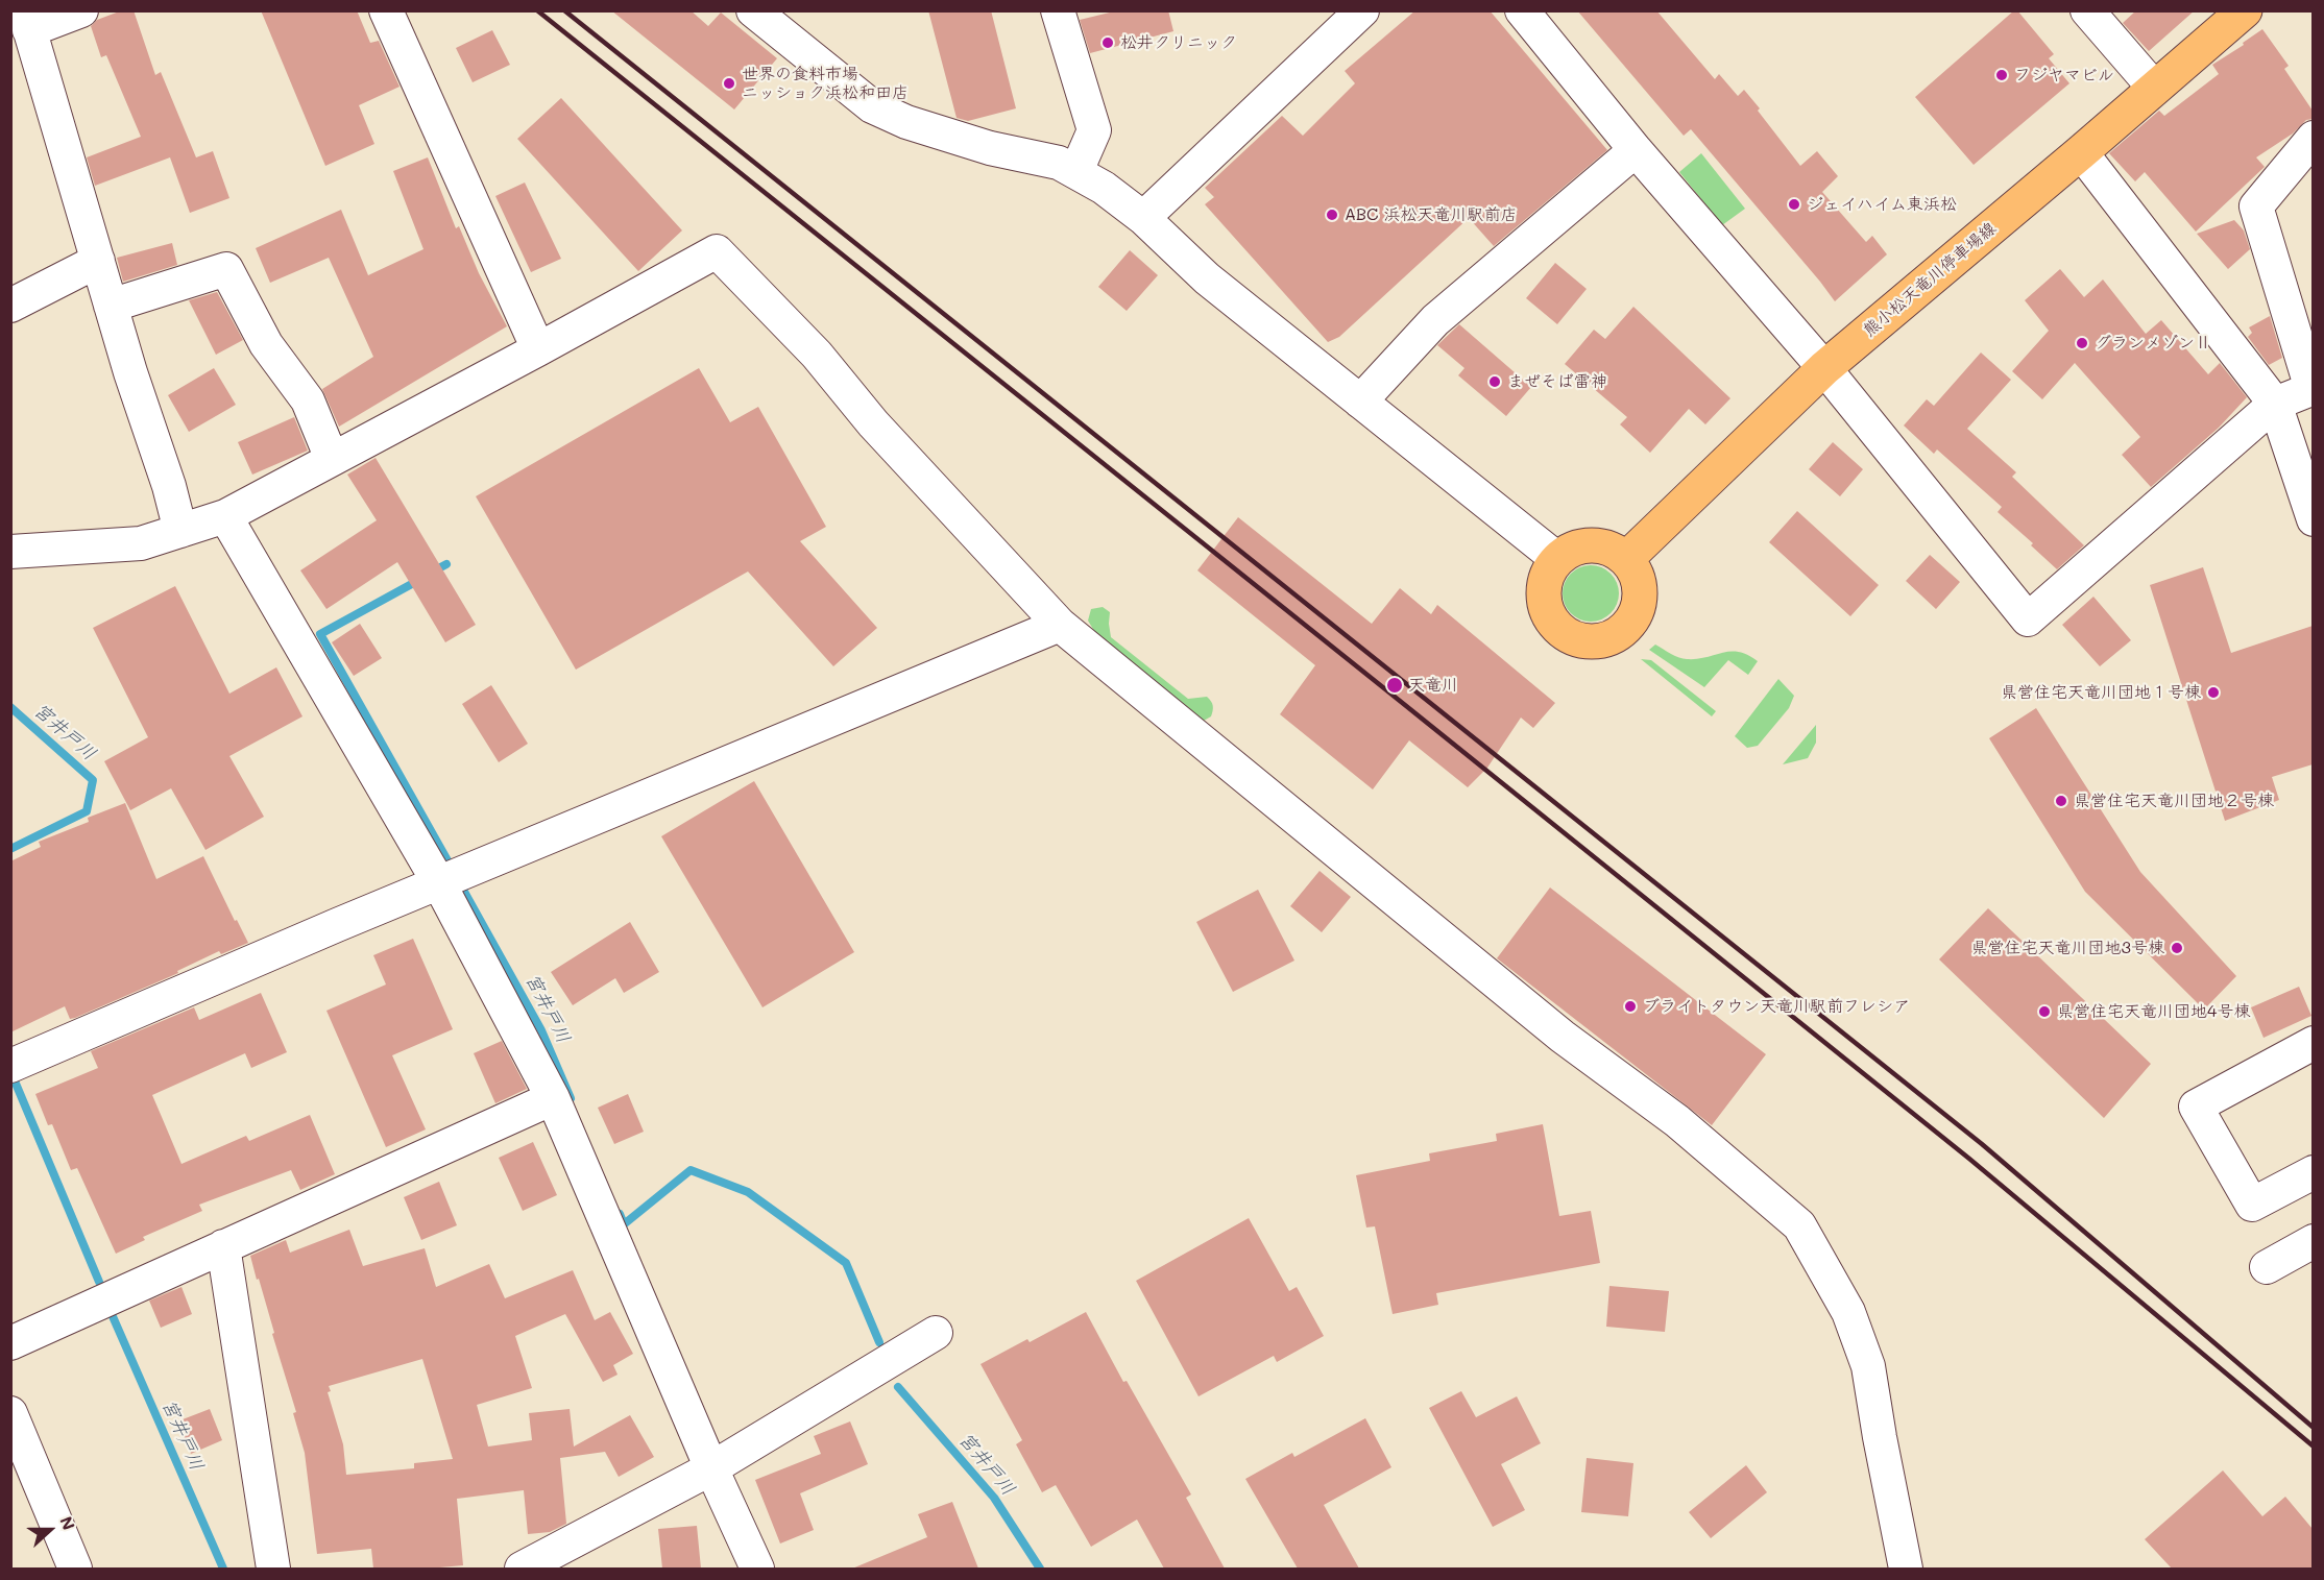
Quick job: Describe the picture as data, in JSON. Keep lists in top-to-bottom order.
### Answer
{
  "streets": {
    "main road": ["熊小松天竜川停車場線"]
  },
  "water": ["宮井戸川"],
  "places": [
    "松井クリニック",
    "フジヤマビル",
    "世界の食料市場 ニッショク浜松和田店",
    "ジェイハイム東浜松",
    "ABC 浜松天竜川駅前店",
    "グランメゾンⅡ",
    "まぜそば雷神",
    "天竜川",
    "県営住宅天竜川団地１号棟",
    "県営住宅天竜川団地２号棟",
    "県営住宅天竜川団地3号棟",
    "ブライトタウン天竜川駅前フレシア",
    "県営住宅天竜川団地4号棟"
  ],
  "north": "right"
}
